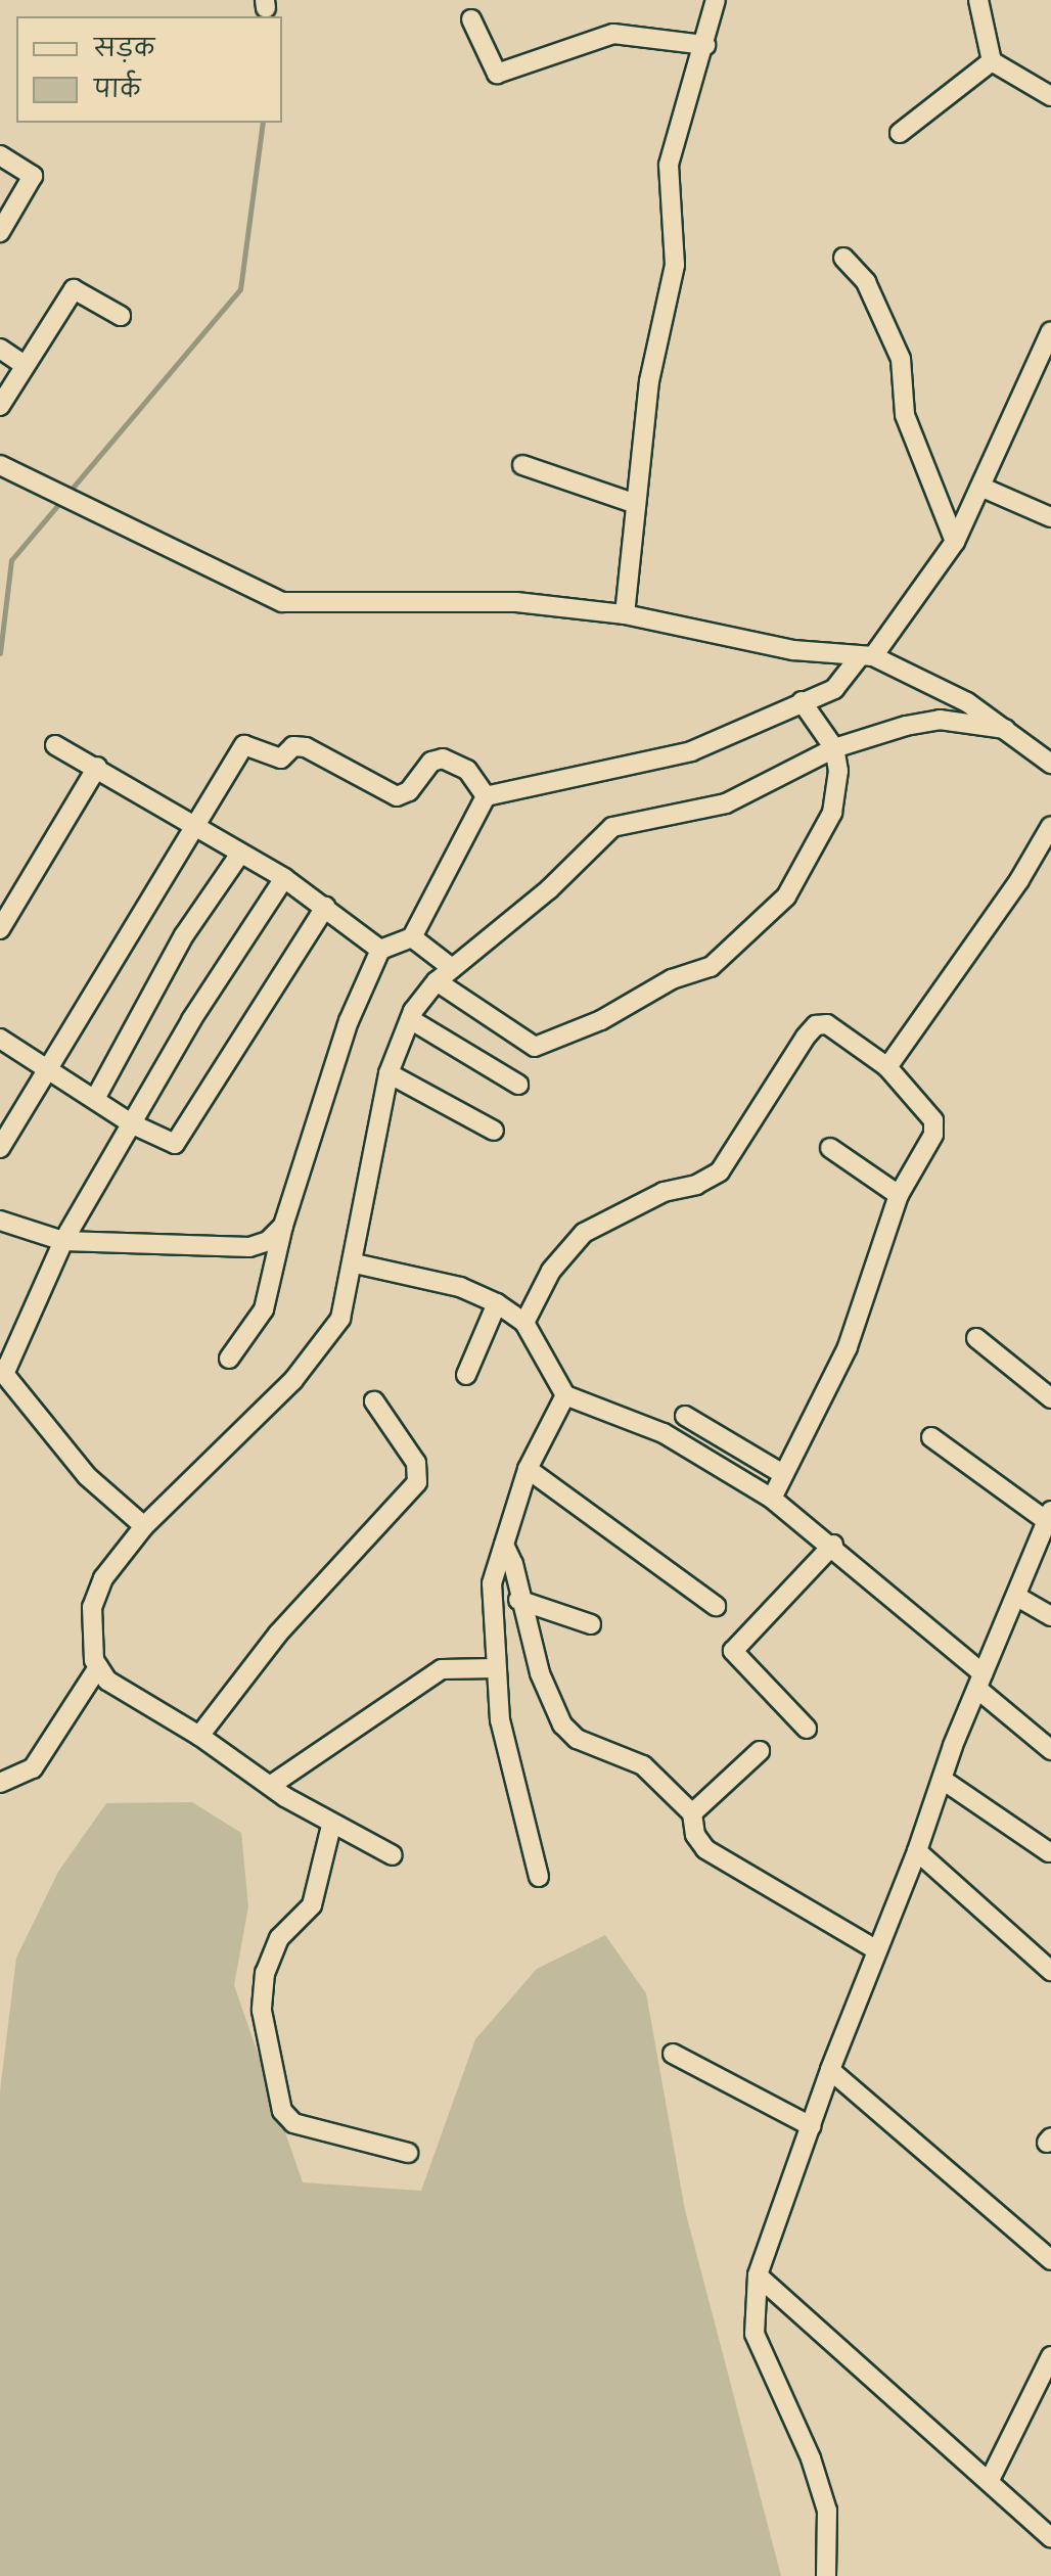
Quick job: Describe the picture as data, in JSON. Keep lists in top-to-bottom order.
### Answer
{
  "legend": ["सड़क", "पार्क"]
}
